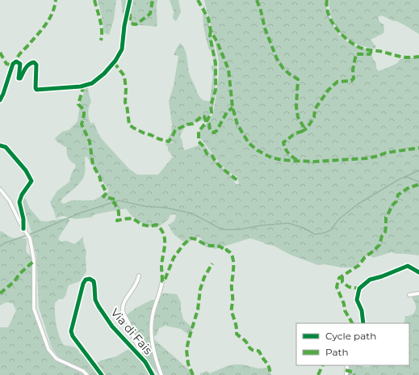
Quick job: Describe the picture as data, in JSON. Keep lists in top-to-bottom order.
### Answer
{
  "streets": {
    "street": ["Via di Fais"]
  },
  "legend": ["Cycle path", "Path"]
}
